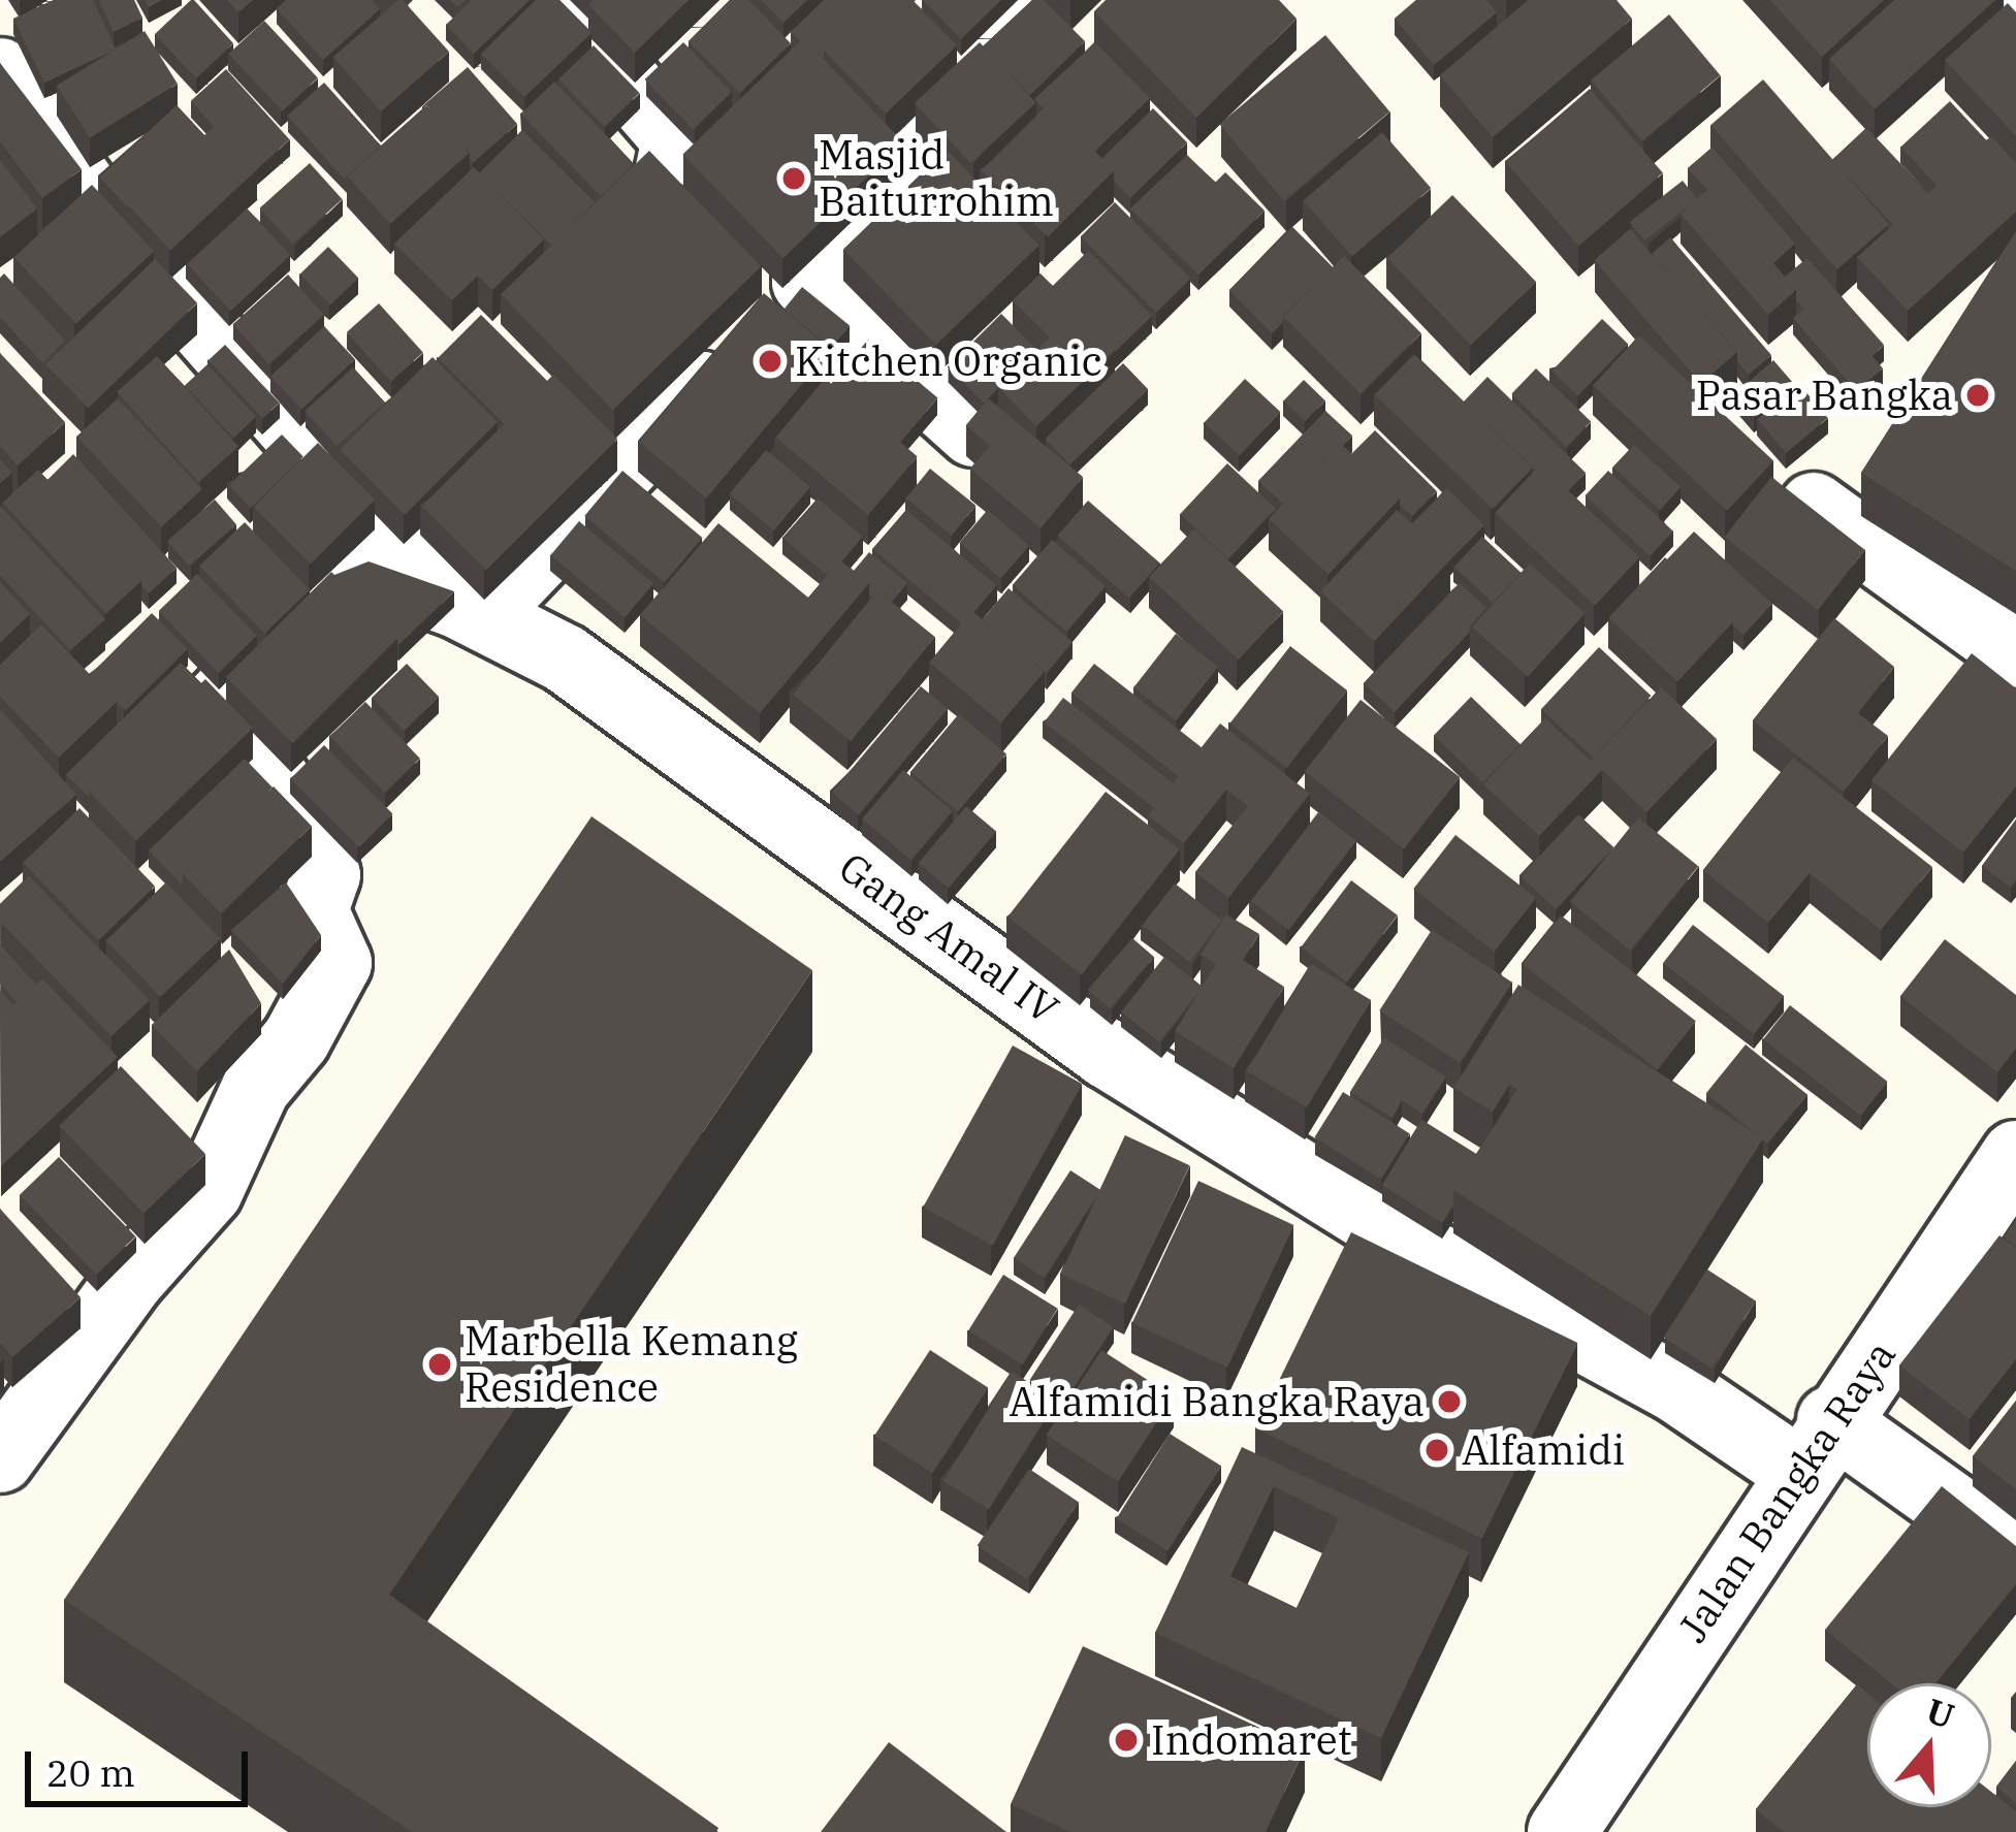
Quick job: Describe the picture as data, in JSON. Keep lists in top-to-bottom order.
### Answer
{
  "streets": {
    "street": ["Gang Amal IV", "Jalan Bangka Raya"]
  },
  "crossings": [
    ["Gang Amal IV", "Jalan Bangka Raya"]
  ],
  "places": [
    "Masjid Baiturrohim",
    "Kitchen Organic",
    "Pasar Bangka",
    "Marbella Kemang Residence",
    "Alfamidi Bangka Raya",
    "Alfamidi",
    "Indomaret"
  ],
  "scale_bar": "20 m",
  "north": "top"
}
